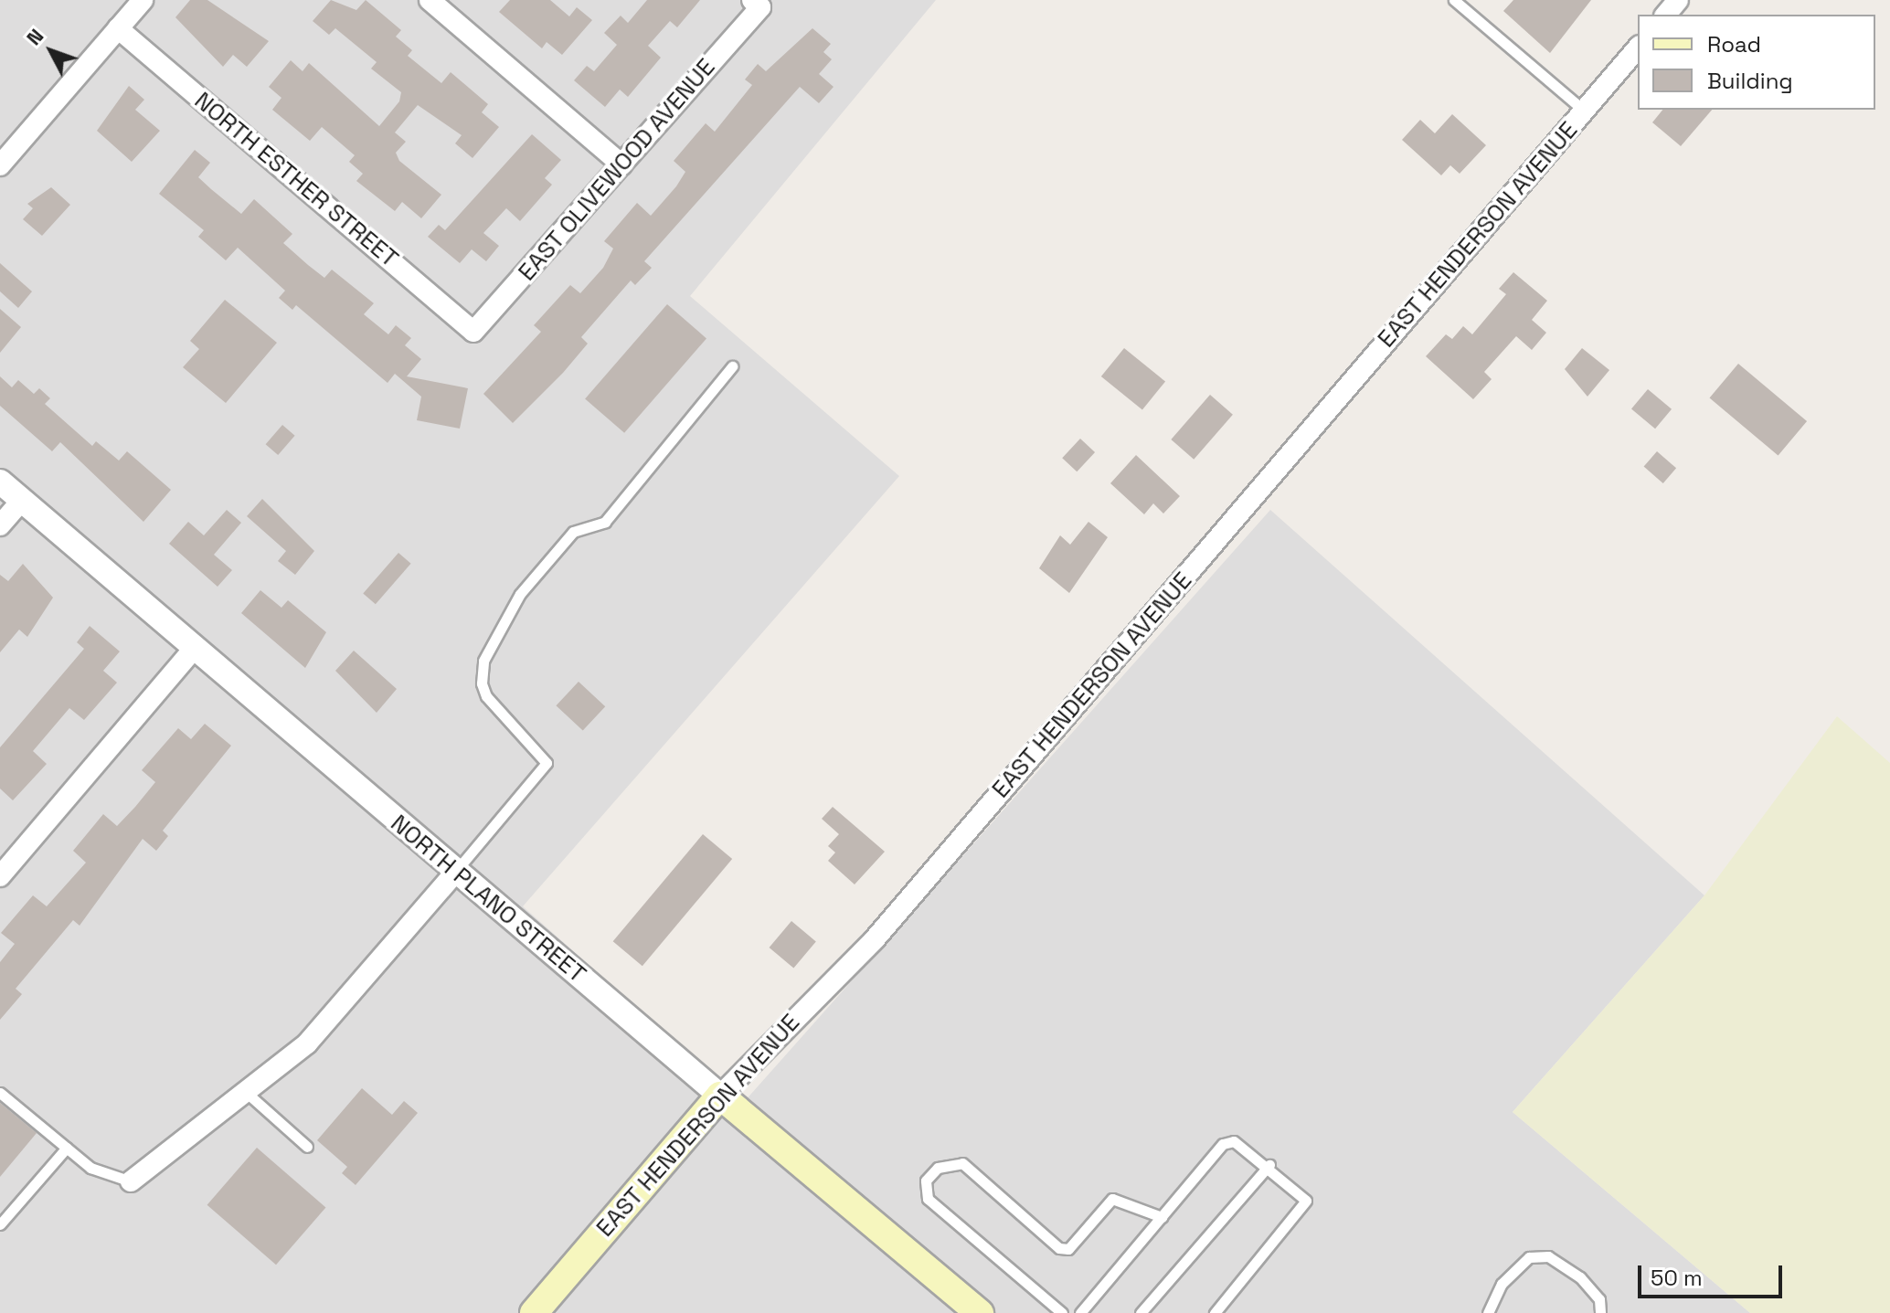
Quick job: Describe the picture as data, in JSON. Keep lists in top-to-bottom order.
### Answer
{
  "streets": {
    "main road": ["EAST HENDERSON AVENUE", "NORTH PLANO STREET"],
    "street": ["EAST OLIVEWOOD AVENUE", "NORTH ESTHER STREET"]
  },
  "crossings": [
    ["EAST OLIVEWOOD AVENUE", "NORTH ESTHER STREET"],
    ["EAST HENDERSON AVENUE", "NORTH PLANO STREET"]
  ],
  "legend": ["Road", "Building"],
  "scale_bar": "50 m",
  "north": "top left"
}
